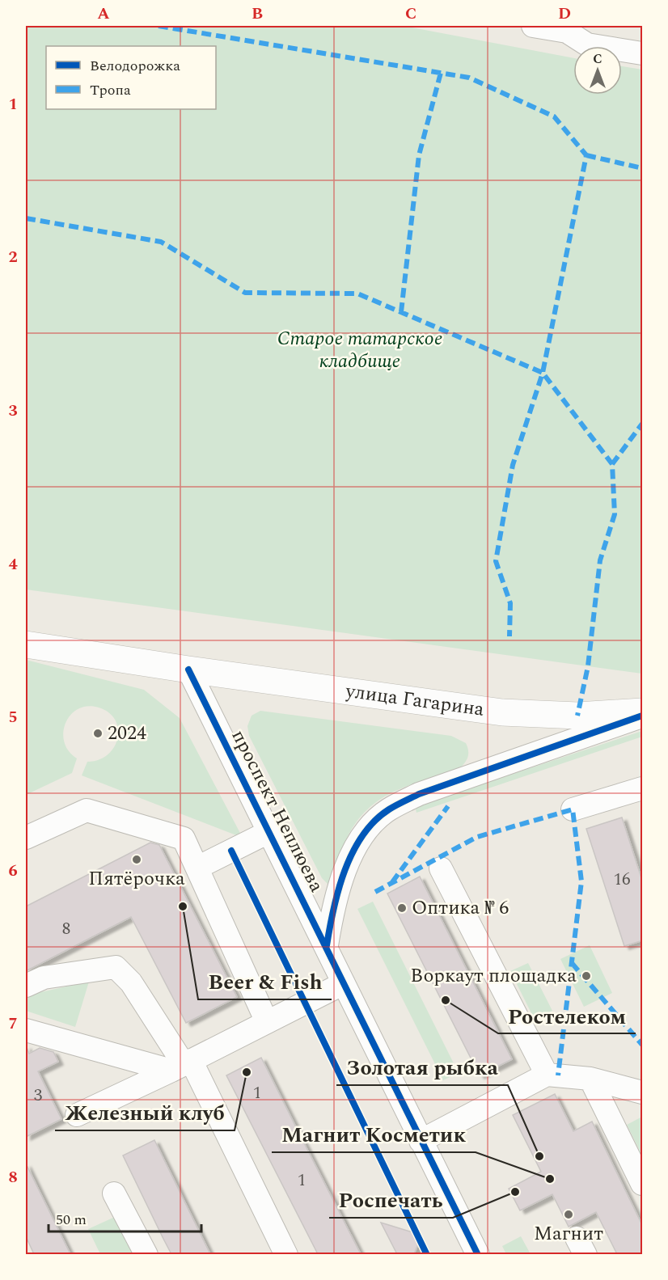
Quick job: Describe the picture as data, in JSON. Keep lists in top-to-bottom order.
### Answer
{
  "streets": {
    "main road": ["улица Гагарина"],
    "street": ["проспект Неплюева"]
  },
  "crossings": [
    ["улица Гагарина", "проспект Неплюева"]
  ],
  "parks": ["Старое татарское кладбище"],
  "places": [
    "2024",
    "Пятёрочка",
    "Beer & Fish",
    "Оптика № 6",
    "Воркаут площадка",
    "Ростелеком",
    "Железный клуб",
    "Золотая рыбка",
    "Магнит Косметик",
    "Роспечать",
    "Магнит"
  ],
  "house_numbers": [
    "16",
    "8",
    "1",
    "3",
    "1"
  ],
  "legend": ["Велодорожка", "Тропа"],
  "scale_bar": "50 m",
  "north": "top",
  "grid": {
    "columns": [
      "A",
      "B",
      "C",
      "D"
    ],
    "rows": [
      "1",
      "2",
      "3",
      "4",
      "5",
      "6",
      "7",
      "8"
    ]
  }
}
